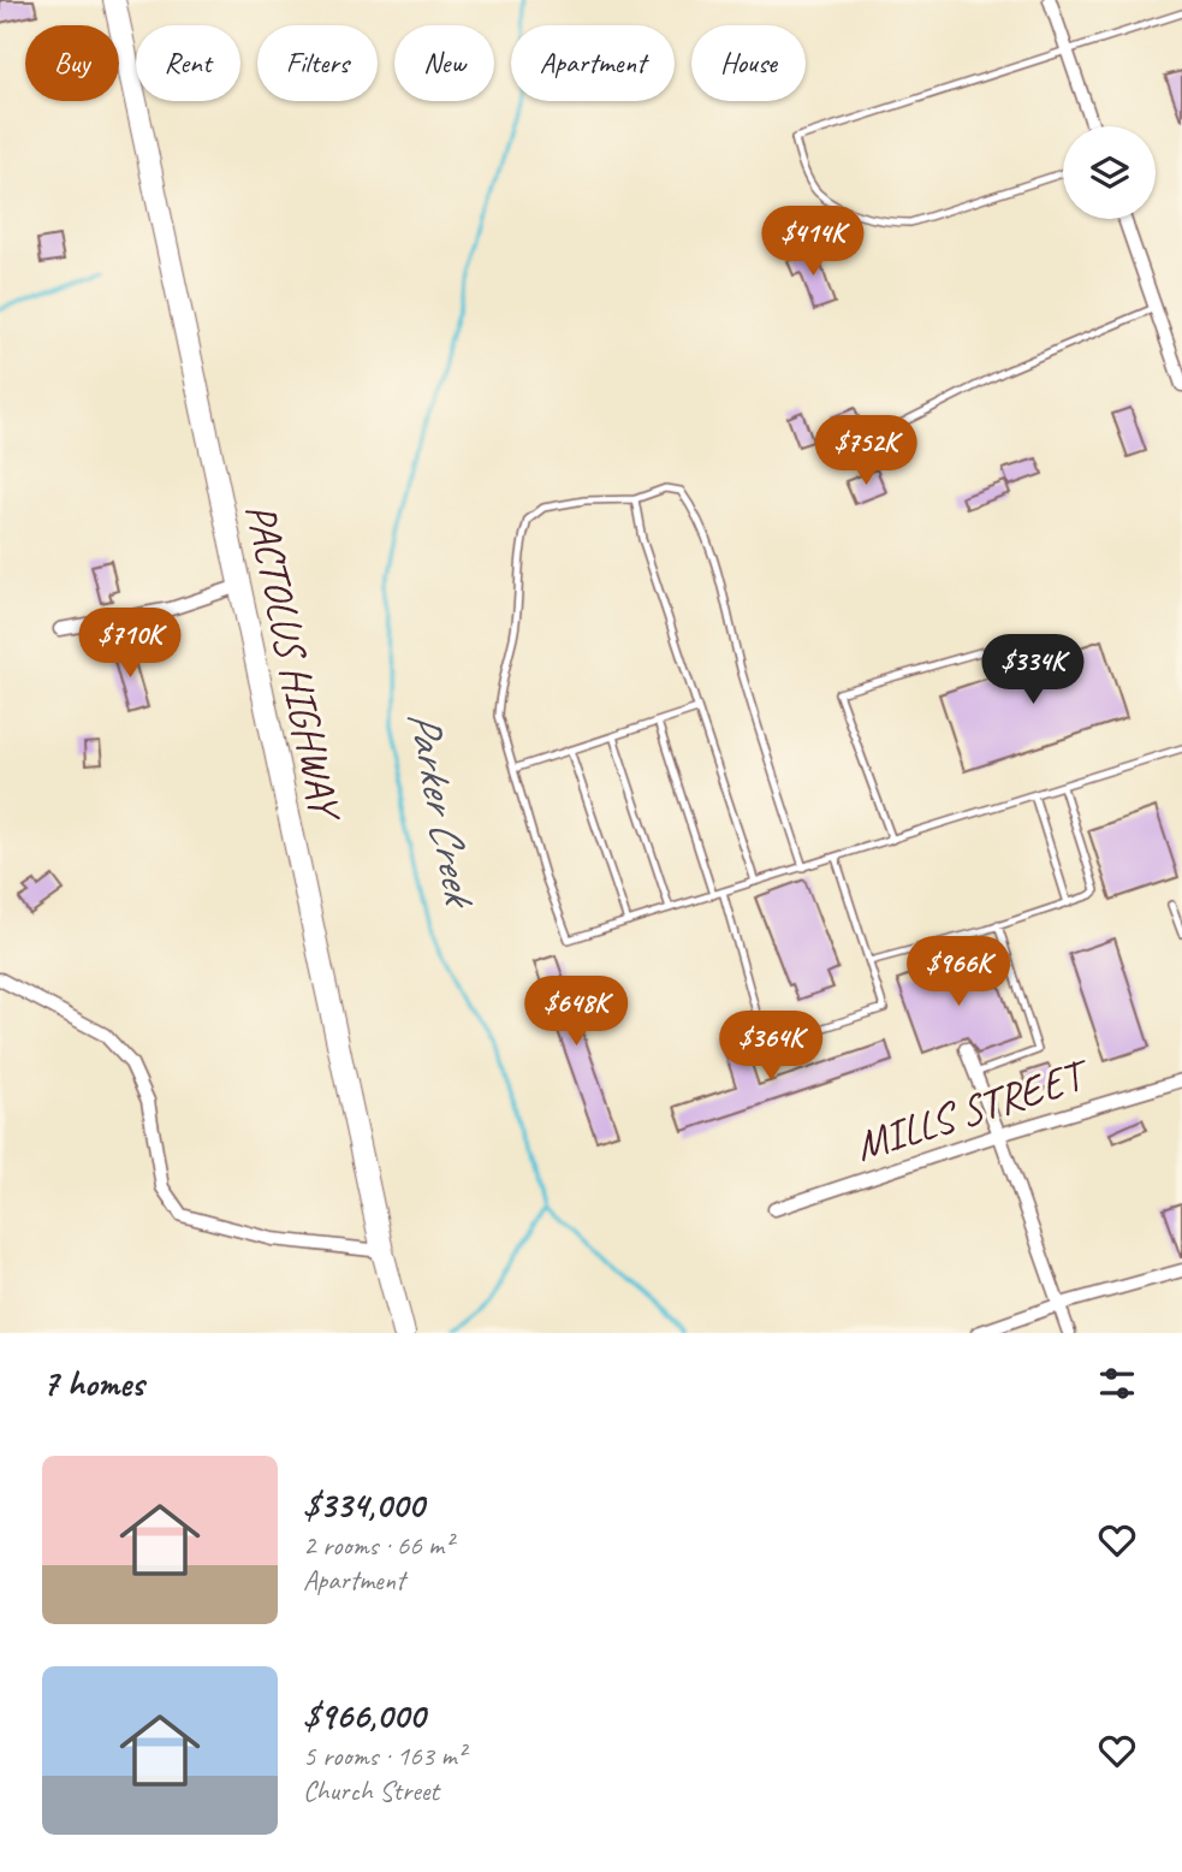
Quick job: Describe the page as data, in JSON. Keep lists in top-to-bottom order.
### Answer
{
  "streets": {
    "main road": ["PACTOLUS HIGHWAY"],
    "street": ["MILLS STREET"]
  },
  "water": ["Parker Creek"],
  "page": {
    "chip": [
      "Buy",
      "Rent",
      "Filters",
      "New",
      "Apartment",
      "House"
    ],
    "price": [
      "$414K",
      "$752K",
      "$710K",
      "$334K",
      "$966K",
      "$648K",
      "$364K"
    ],
    "heading": "7 homes",
    "list": [
      {
        "name": "$334,000",
        "note": "2 rooms · 66 m² · Apartment"
      },
      {
        "name": "$966,000",
        "note": "5 rooms · 163 m² · Church Street"
      }
    ]
  }
}
